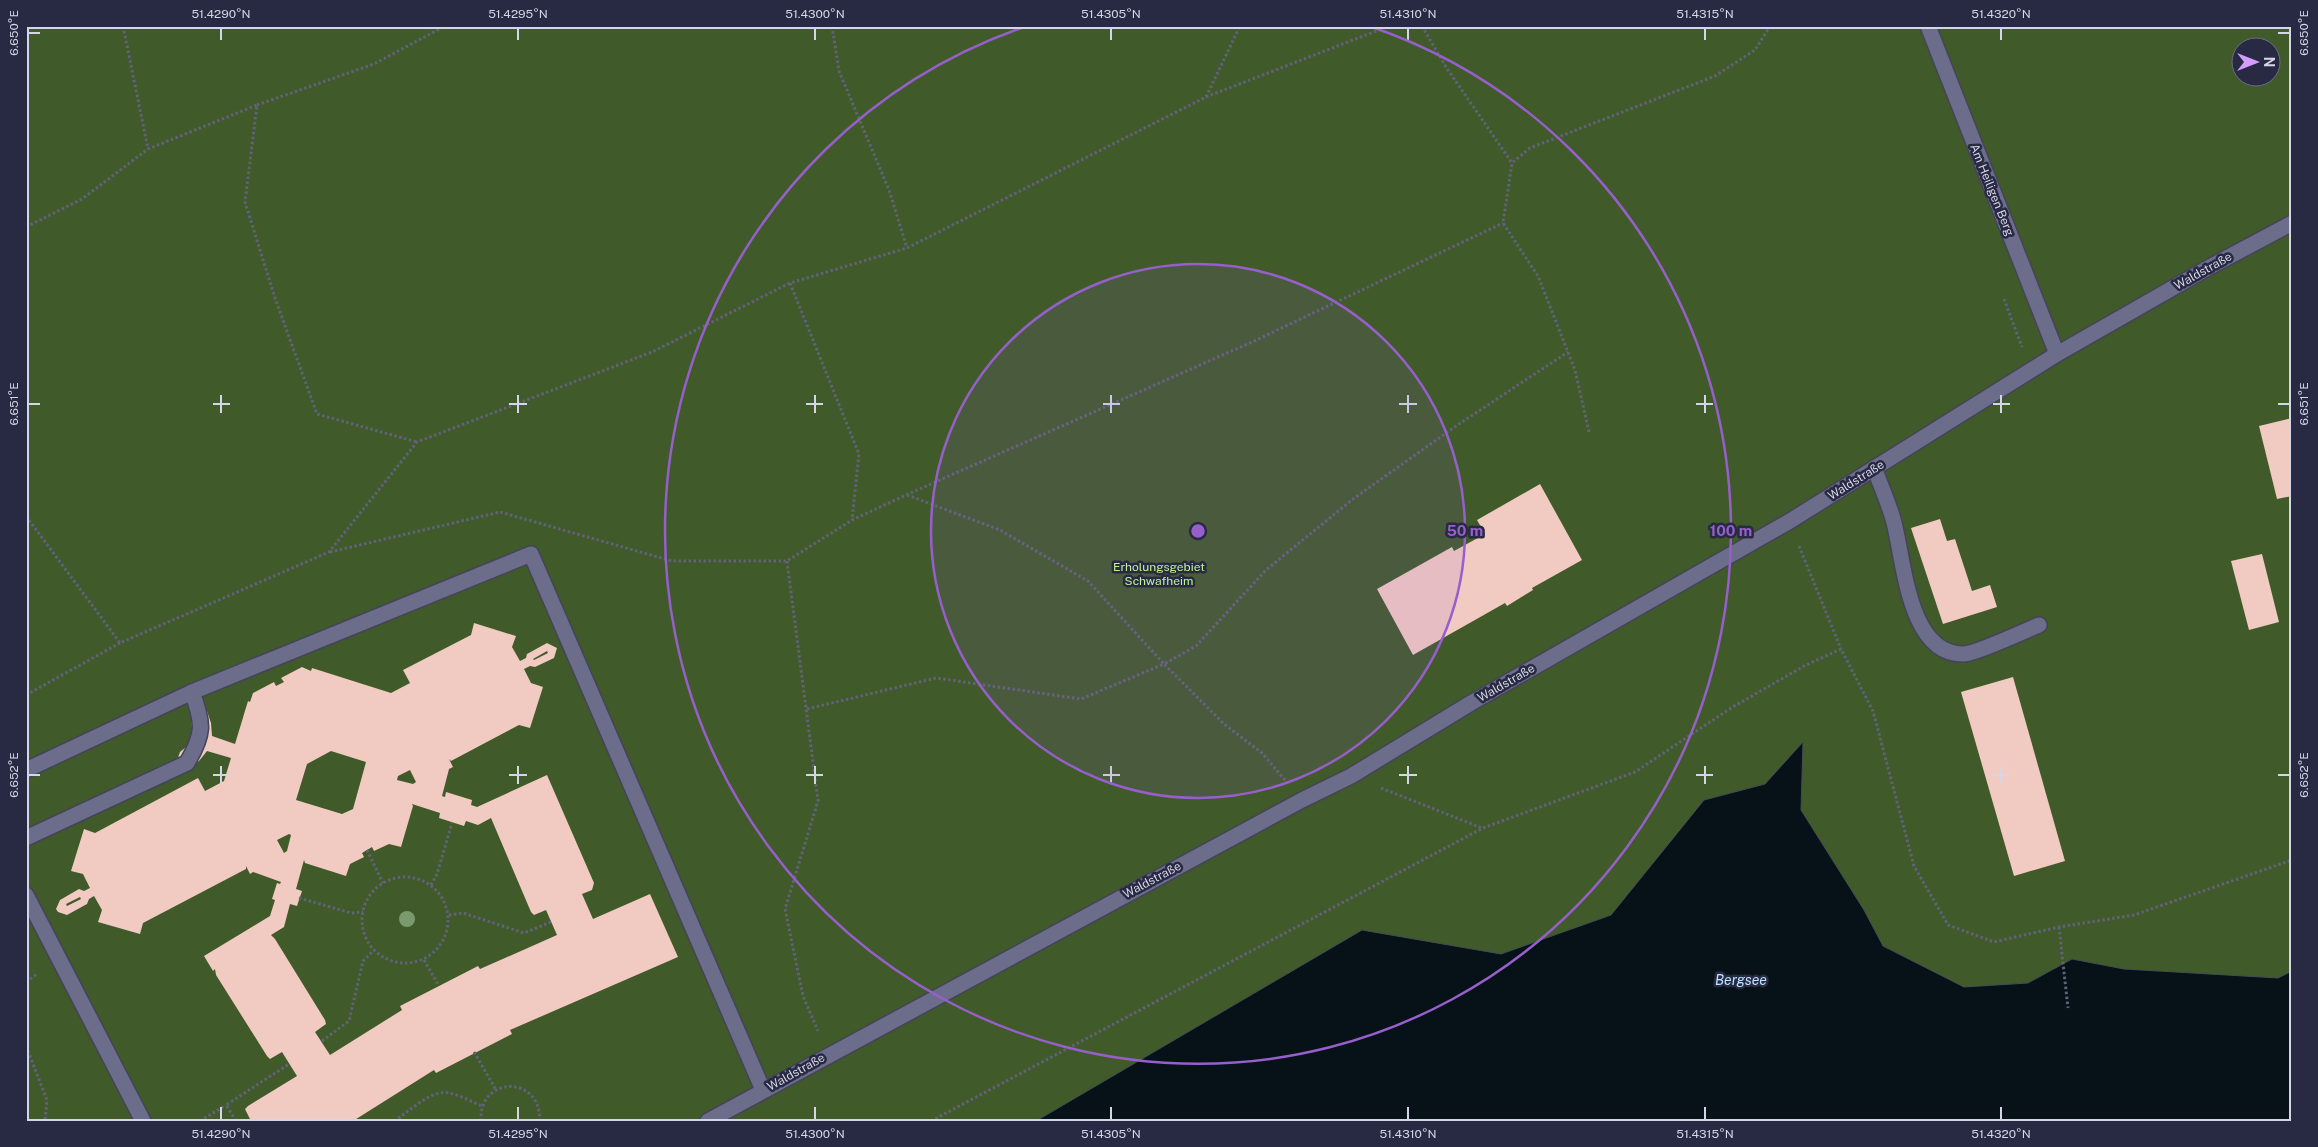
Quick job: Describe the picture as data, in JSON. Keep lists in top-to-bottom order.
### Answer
{
  "streets": {
    "street": ["Am Heiligen Berg", "Waldstraße"]
  },
  "crossings": [
    ["Am Heiligen Berg", "Waldstraße"]
  ],
  "water": ["Bergsee"],
  "parks": ["Erholungsgebiet Schwafheim"],
  "north": "right",
  "coordinates": [
    "51.4290°N",
    "51.4295°N",
    "51.4300°N",
    "51.4305°N",
    "51.4310°N",
    "51.4315°N",
    "51.4320°N",
    "6.650°E",
    "6.651°E",
    "6.652°E"
  ],
  "rings": ["50 m", "100 m"]
}
